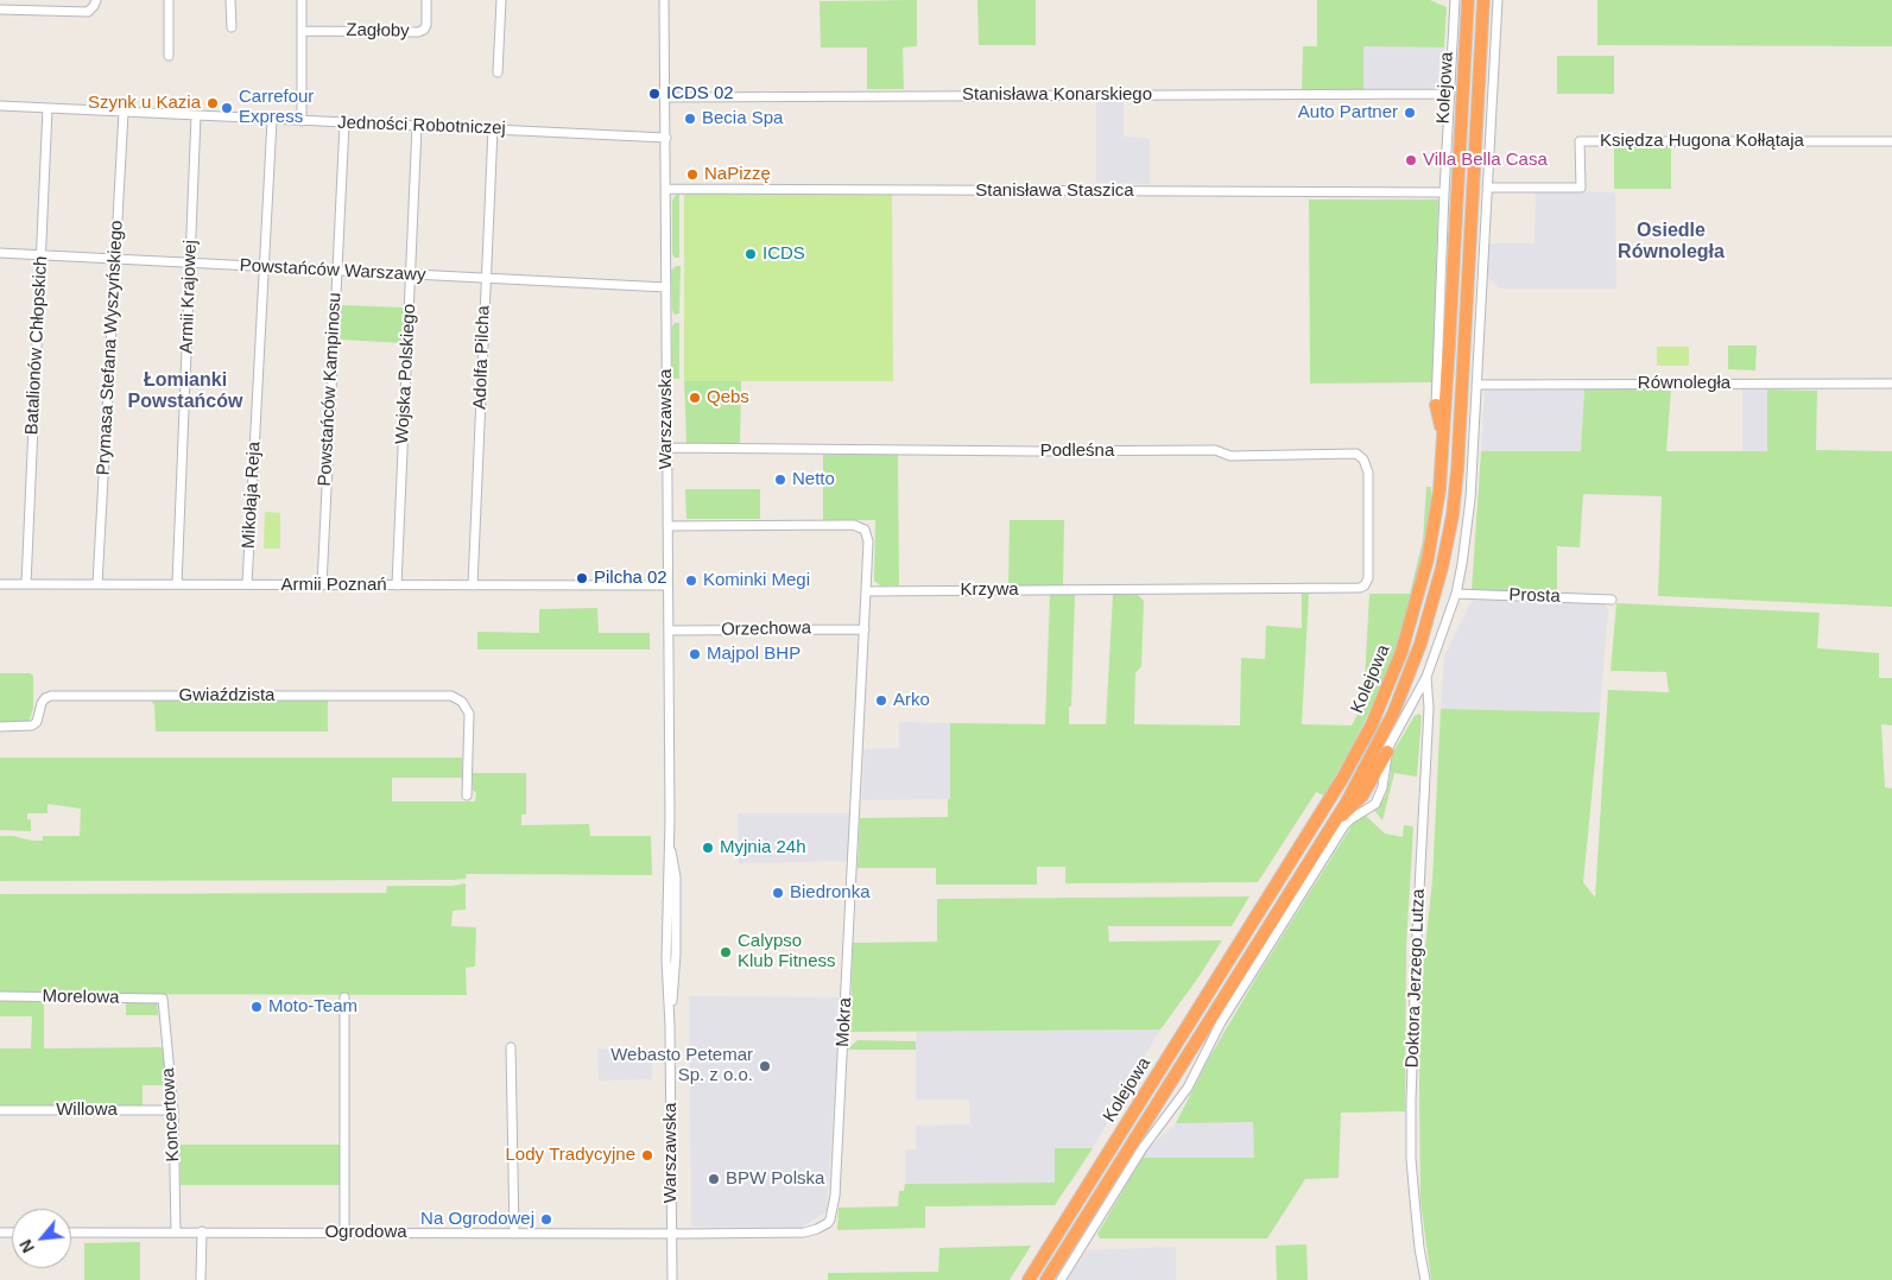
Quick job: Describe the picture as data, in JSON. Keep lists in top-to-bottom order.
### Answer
{
  "streets": {
    "highway": ["Kolejowa"],
    "street": [
      "Zagłoby",
      "Stanisława Konarskiego",
      "Jedności Robotniczej",
      "Księdza Hugona Kołłątaja",
      "Stanisława Staszica",
      "Powstańców Warszawy",
      "Armii Krajowej",
      "Batalionów Chłopskich",
      "Prymasa Stefana Wyszyńskiego",
      "Adolfa Pilcha",
      "Wojska Polskiego",
      "Równoległa",
      "Powstańców Kampinosu",
      "Warszawska",
      "Podleśna",
      "Mikołaja Reja",
      "Armii Poznań",
      "Krzywa",
      "Prosta",
      "Orzechowa",
      "Gwiaździsta",
      "Doktora Jerzego Lutza",
      "Morelowa",
      "Mokra",
      "Willowa",
      "Koncertowa",
      "Ogrodowa"
    ]
  },
  "crossings": [
    ["Kolejowa", "Stanisława Konarskiego"],
    ["Kolejowa", "Stanisława Staszica"],
    ["Stanisława Konarskiego", "Warszawska"],
    ["Jedności Robotniczej", "Armii Krajowej"],
    ["Jedności Robotniczej", "Batalionów Chłopskich"],
    ["Jedności Robotniczej", "Prymasa Stefana Wyszyńskiego"],
    ["Jedności Robotniczej", "Adolfa Pilcha"],
    ["Jedności Robotniczej", "Wojska Polskiego"],
    ["Jedności Robotniczej", "Powstańców Kampinosu"],
    ["Jedności Robotniczej", "Warszawska"],
    ["Jedności Robotniczej", "Mikołaja Reja"],
    ["Stanisława Staszica", "Warszawska"],
    ["Powstańców Warszawy", "Armii Krajowej"],
    ["Powstańców Warszawy", "Batalionów Chłopskich"],
    ["Powstańców Warszawy", "Prymasa Stefana Wyszyńskiego"],
    ["Powstańców Warszawy", "Adolfa Pilcha"],
    ["Powstańców Warszawy", "Wojska Polskiego"],
    ["Powstańców Warszawy", "Powstańców Kampinosu"],
    ["Powstańców Warszawy", "Warszawska"],
    ["Powstańców Warszawy", "Mikołaja Reja"],
    ["Armii Krajowej", "Armii Poznań"],
    ["Batalionów Chłopskich", "Armii Poznań"],
    ["Prymasa Stefana Wyszyńskiego", "Armii Poznań"],
    ["Adolfa Pilcha", "Armii Poznań"],
    ["Wojska Polskiego", "Armii Poznań"],
    ["Powstańców Kampinosu", "Armii Poznań"],
    ["Warszawska", "Podleśna"],
    ["Warszawska", "Armii Poznań"],
    ["Warszawska", "Orzechowa"],
    ["Warszawska", "Mokra"],
    ["Warszawska", "Ogrodowa"],
    ["Podleśna", "Krzywa"],
    ["Mikołaja Reja", "Armii Poznań"],
    ["Krzywa", "Mokra"],
    ["Orzechowa", "Mokra"],
    ["Morelowa", "Koncertowa"],
    ["Mokra", "Ogrodowa"],
    ["Willowa", "Koncertowa"],
    ["Koncertowa", "Ogrodowa"]
  ],
  "districts": ["Osiedle Równoległa", "Łomianki Powstańców"],
  "places": [
    "ICDS 02",
    "Szynk u Kazia",
    "Carrefour Express",
    "Auto Partner",
    "Becia Spa",
    "Villa Bella Casa",
    "NaPizzę",
    "ICDS",
    "Qebs",
    "Netto",
    "Pilcha 02",
    "Kominki Megi",
    "Majpol BHP",
    "Arko",
    "Myjnia 24h",
    "Biedronka",
    "Calypso Klub Fitness",
    "Moto-Team",
    "Webasto Petemar Sp. z o.o.",
    "Lody Tradycyjne",
    "BPW Polska",
    "Na Ogrodowej"
  ],
  "north": "bottom left"
}
